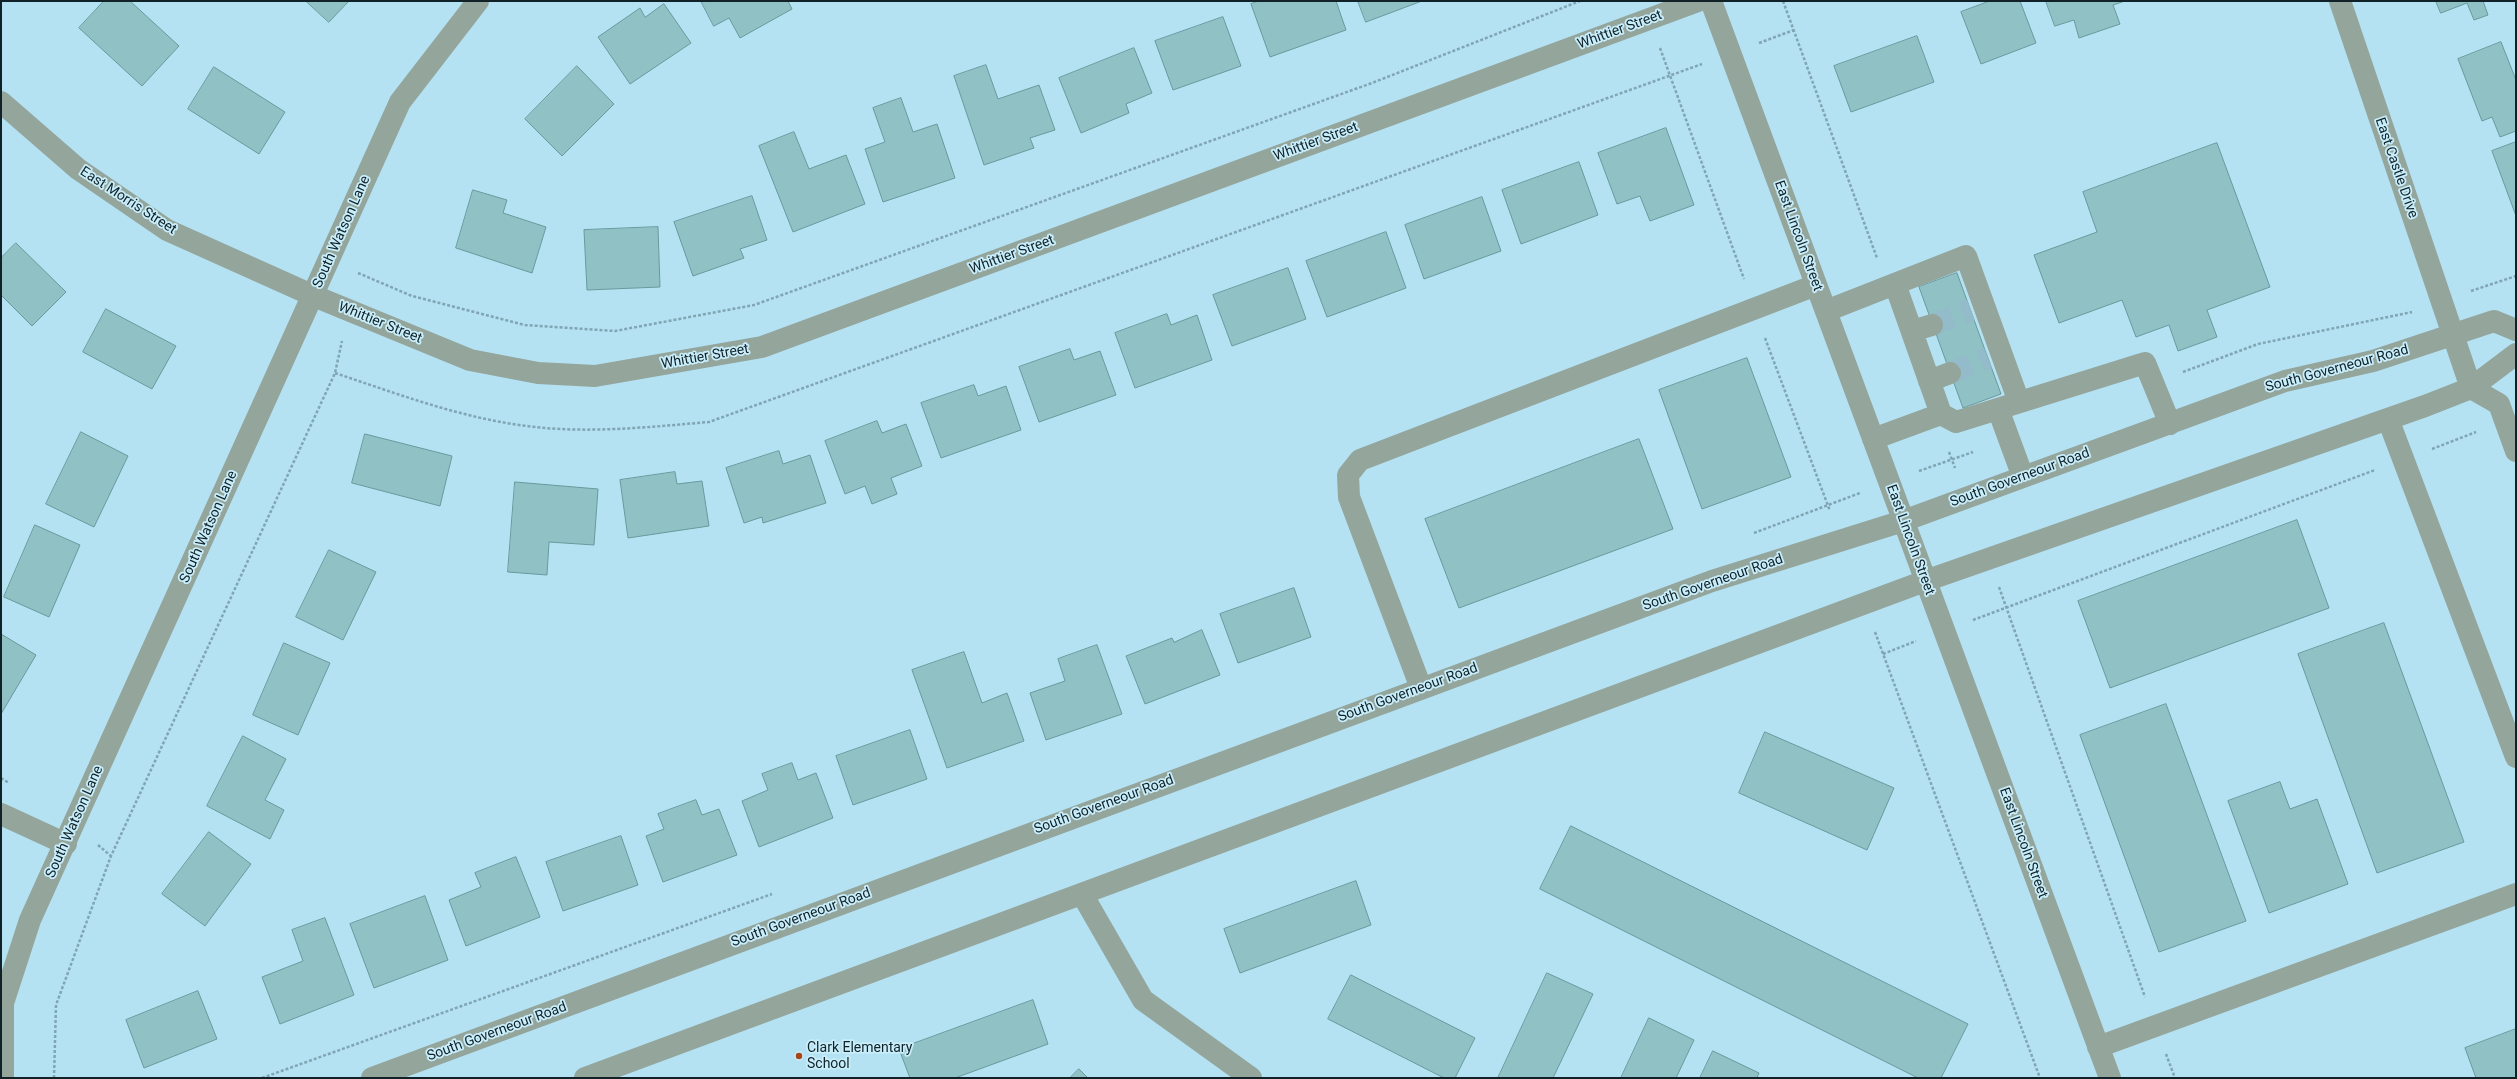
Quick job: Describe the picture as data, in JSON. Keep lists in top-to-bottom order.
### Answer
{
  "streets": {
    "street": [
      "Whittier Street",
      "East Castle Drive",
      "East Morris Street",
      "South Watson Lane",
      "East Lincoln Street",
      "South Governeour Road"
    ]
  },
  "crossings": [
    ["Whittier Street", "East Morris Street"],
    ["Whittier Street", "South Watson Lane"],
    ["East Castle Drive", "South Governeour Road"],
    ["East Morris Street", "South Watson Lane"],
    ["East Lincoln Street", "South Governeour Road"]
  ],
  "places": ["Clark Elementary School"]
}
